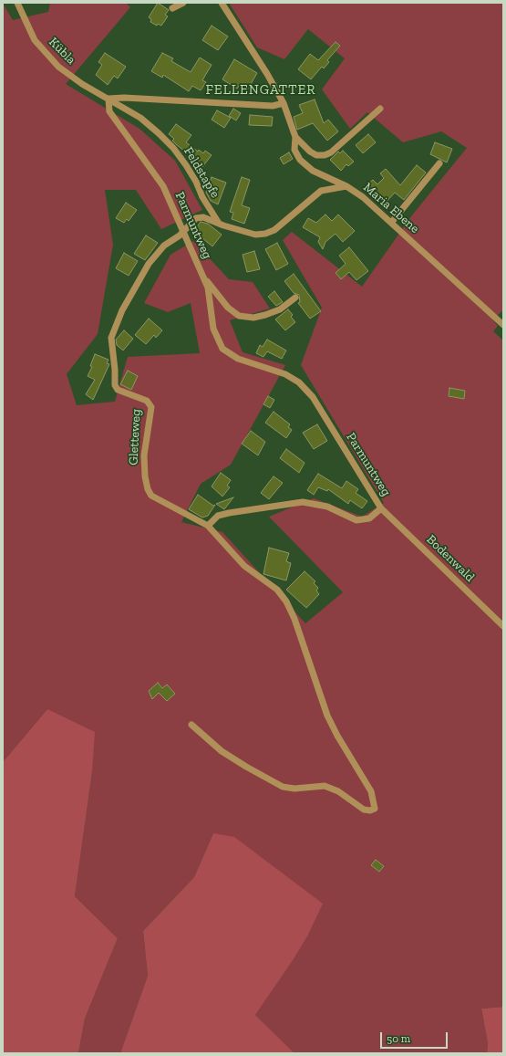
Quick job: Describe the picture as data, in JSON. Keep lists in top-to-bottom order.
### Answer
{
  "streets": {
    "street": [
      "Kübla",
      "Feldstapfe",
      "Maria Ebene",
      "Parmuntweg",
      "Gletteweg",
      "Bodenwald"
    ]
  },
  "crossings": [
    ["Kübla", "Feldstapfe"],
    ["Kübla", "Parmuntweg"],
    ["Feldstapfe", "Maria Ebene"],
    ["Feldstapfe", "Parmuntweg"],
    ["Feldstapfe", "Gletteweg"],
    ["Parmuntweg", "Gletteweg"],
    ["Parmuntweg", "Bodenwald"]
  ],
  "districts": ["FELLENGATTER"],
  "scale_bar": "50 m"
}
